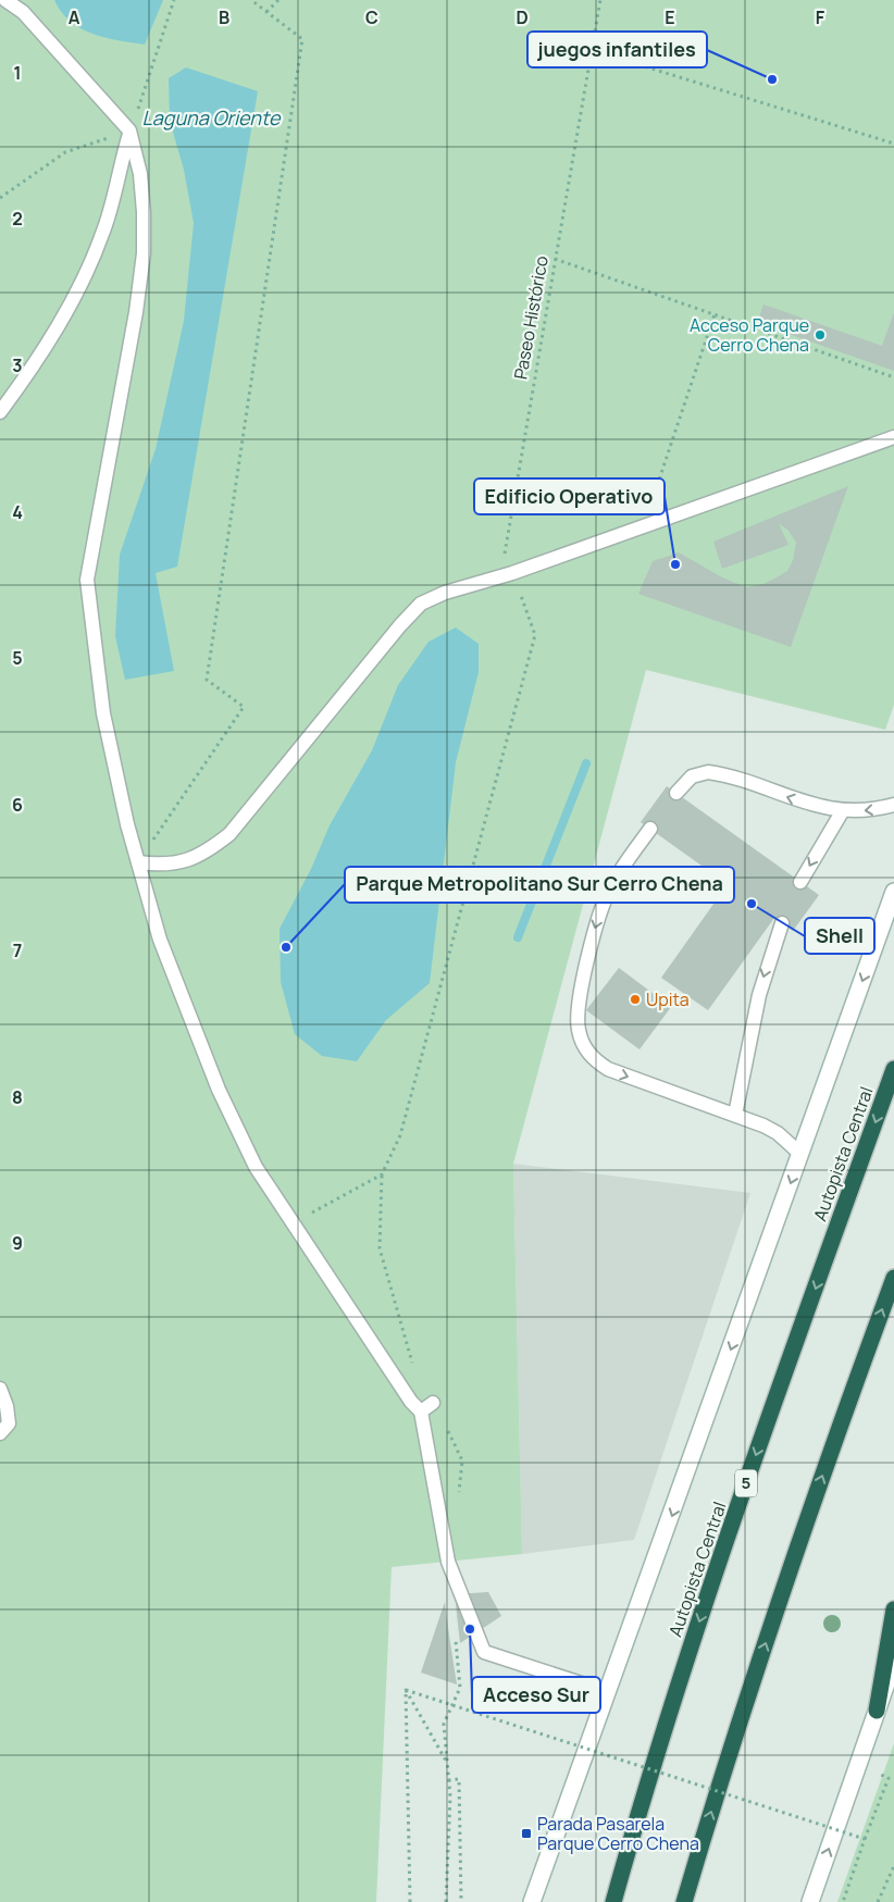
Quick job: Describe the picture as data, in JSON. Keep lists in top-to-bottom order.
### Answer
{
  "streets": {
    "highway": ["Autopista Central", "5"],
    "path": ["Paseo Histórico"]
  },
  "water": ["Laguna Oriente"],
  "places": {
    "other": [
      "juegos infantiles",
      "Acceso Parque Cerro Chena",
      "Edificio Operativo",
      "Shell",
      "Parque Metropolitano Sur Cerro Chena",
      "Upita",
      "Acceso Sur"
    ],
    "transit": ["Parada Pasarela Parque Cerro Chena"]
  },
  "grid": {
    "columns": [
      "A",
      "B",
      "C",
      "D",
      "E",
      "F"
    ],
    "rows": [
      "1",
      "2",
      "3",
      "4",
      "5",
      "6",
      "7",
      "8",
      "9"
    ]
  }
}
